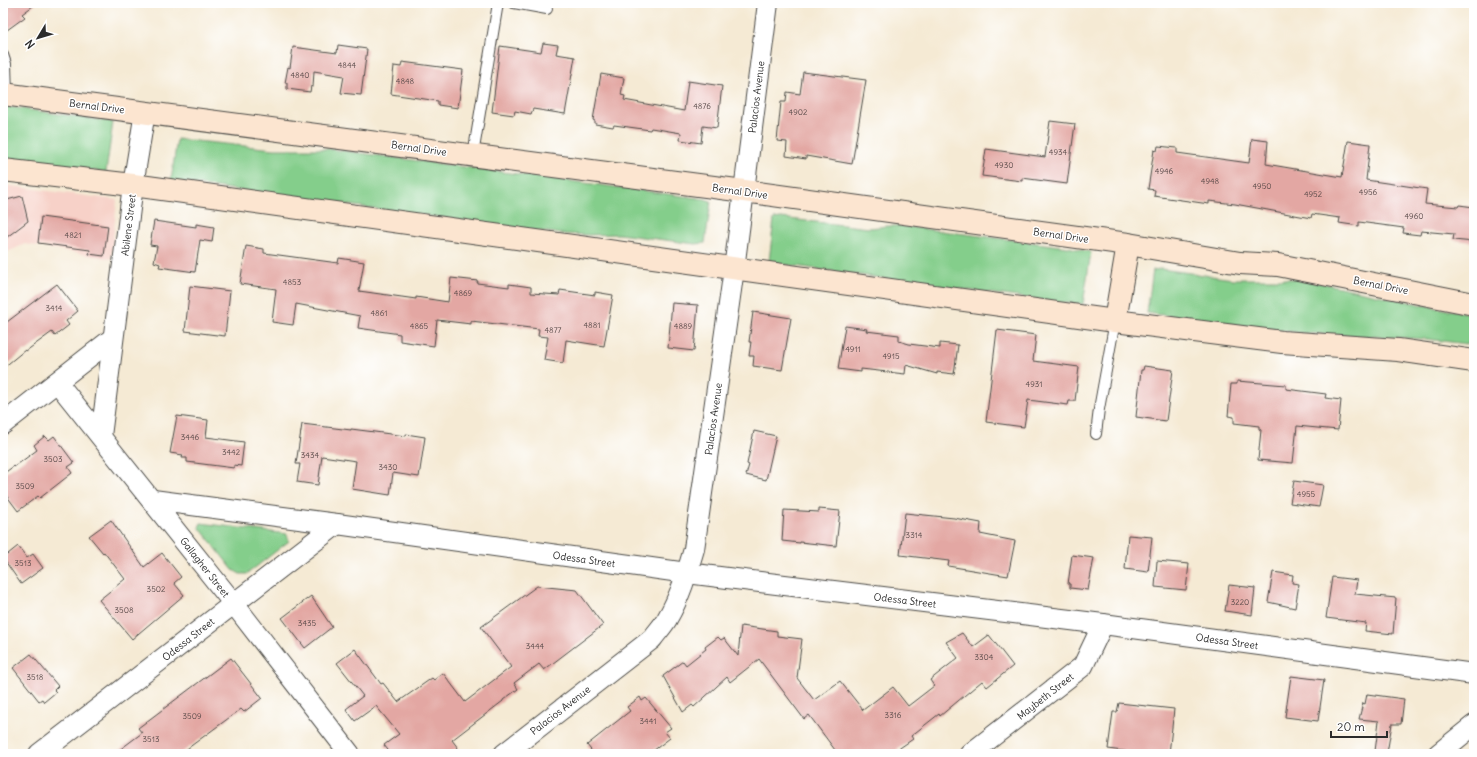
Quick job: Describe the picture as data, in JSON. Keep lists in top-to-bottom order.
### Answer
{
  "streets": {
    "street": [
      "Palacios Avenue",
      "Bernal Drive",
      "Abilene Street",
      "Odessa Street",
      "Gallagher Street",
      "Maybeth Street"
    ]
  },
  "crossings": [
    ["Palacios Avenue", "Bernal Drive"],
    ["Palacios Avenue", "Odessa Street"],
    ["Bernal Drive", "Abilene Street"],
    ["Abilene Street", "Gallagher Street"],
    ["Odessa Street", "Gallagher Street"],
    ["Odessa Street", "Maybeth Street"]
  ],
  "house_numbers": [
    "4844",
    "4840",
    "4848",
    "4876",
    "4902",
    "4934",
    "4930",
    "4946",
    "4948",
    "4950",
    "4956",
    "4952",
    "4960",
    "4821",
    "4853",
    "4869",
    "3414",
    "4861",
    "4881",
    "4865",
    "4889",
    "4877",
    "4911",
    "4915",
    "4931",
    "3446",
    "3442",
    "3434",
    "3503",
    "3430",
    "3509",
    "4955",
    "3314",
    "3513",
    "3502",
    "3220",
    "3508",
    "3435",
    "3444",
    "3304",
    "3518",
    "3316",
    "3509",
    "3441",
    "3513"
  ],
  "scale_bar": "20 m",
  "north": "bottom left"
}
